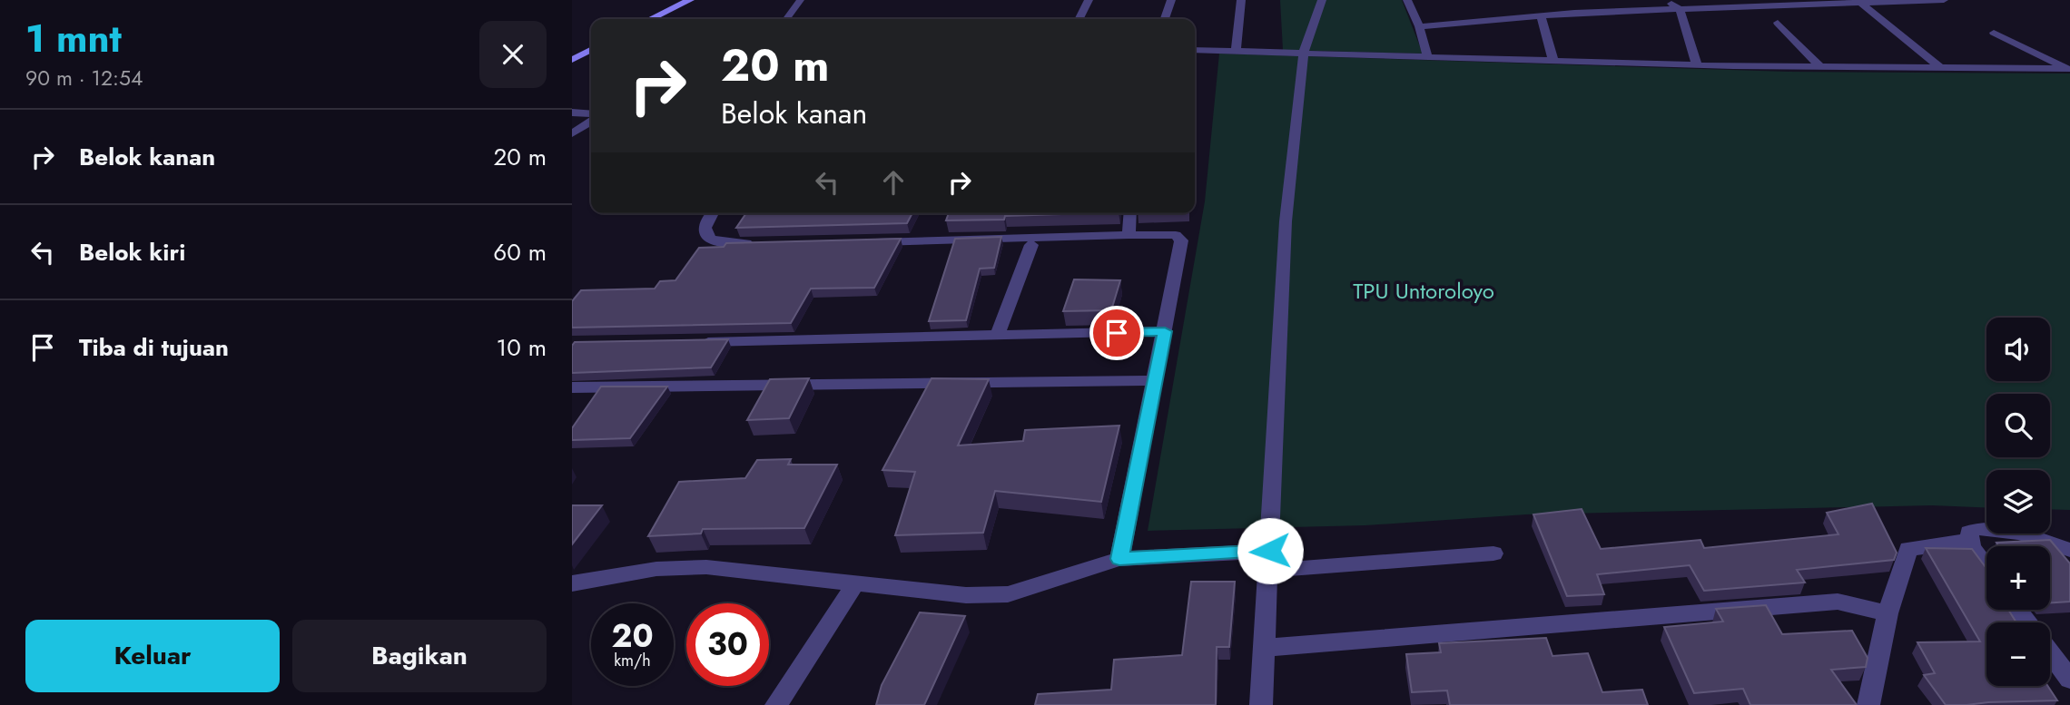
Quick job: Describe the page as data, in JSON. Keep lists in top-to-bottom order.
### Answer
{
  "parks": ["TPU Untoroloyo"],
  "page": {
    "heading": ["1 mnt", "90 m · 12:54"],
    "turn": ["20 m", "Belok kanan"],
    "list": [
      {
        "name": "Belok kanan",
        "value": "20 m"
      },
      {
        "name": "Belok kiri",
        "value": "60 m"
      },
      {
        "name": "Tiba di tujuan",
        "value": "10 m"
      }
    ],
    "map_buttons": ["+", "−"],
    "speed": "20 km/h",
    "limit": "30",
    "buttons": ["Keluar", "Bagikan"]
  }
}
